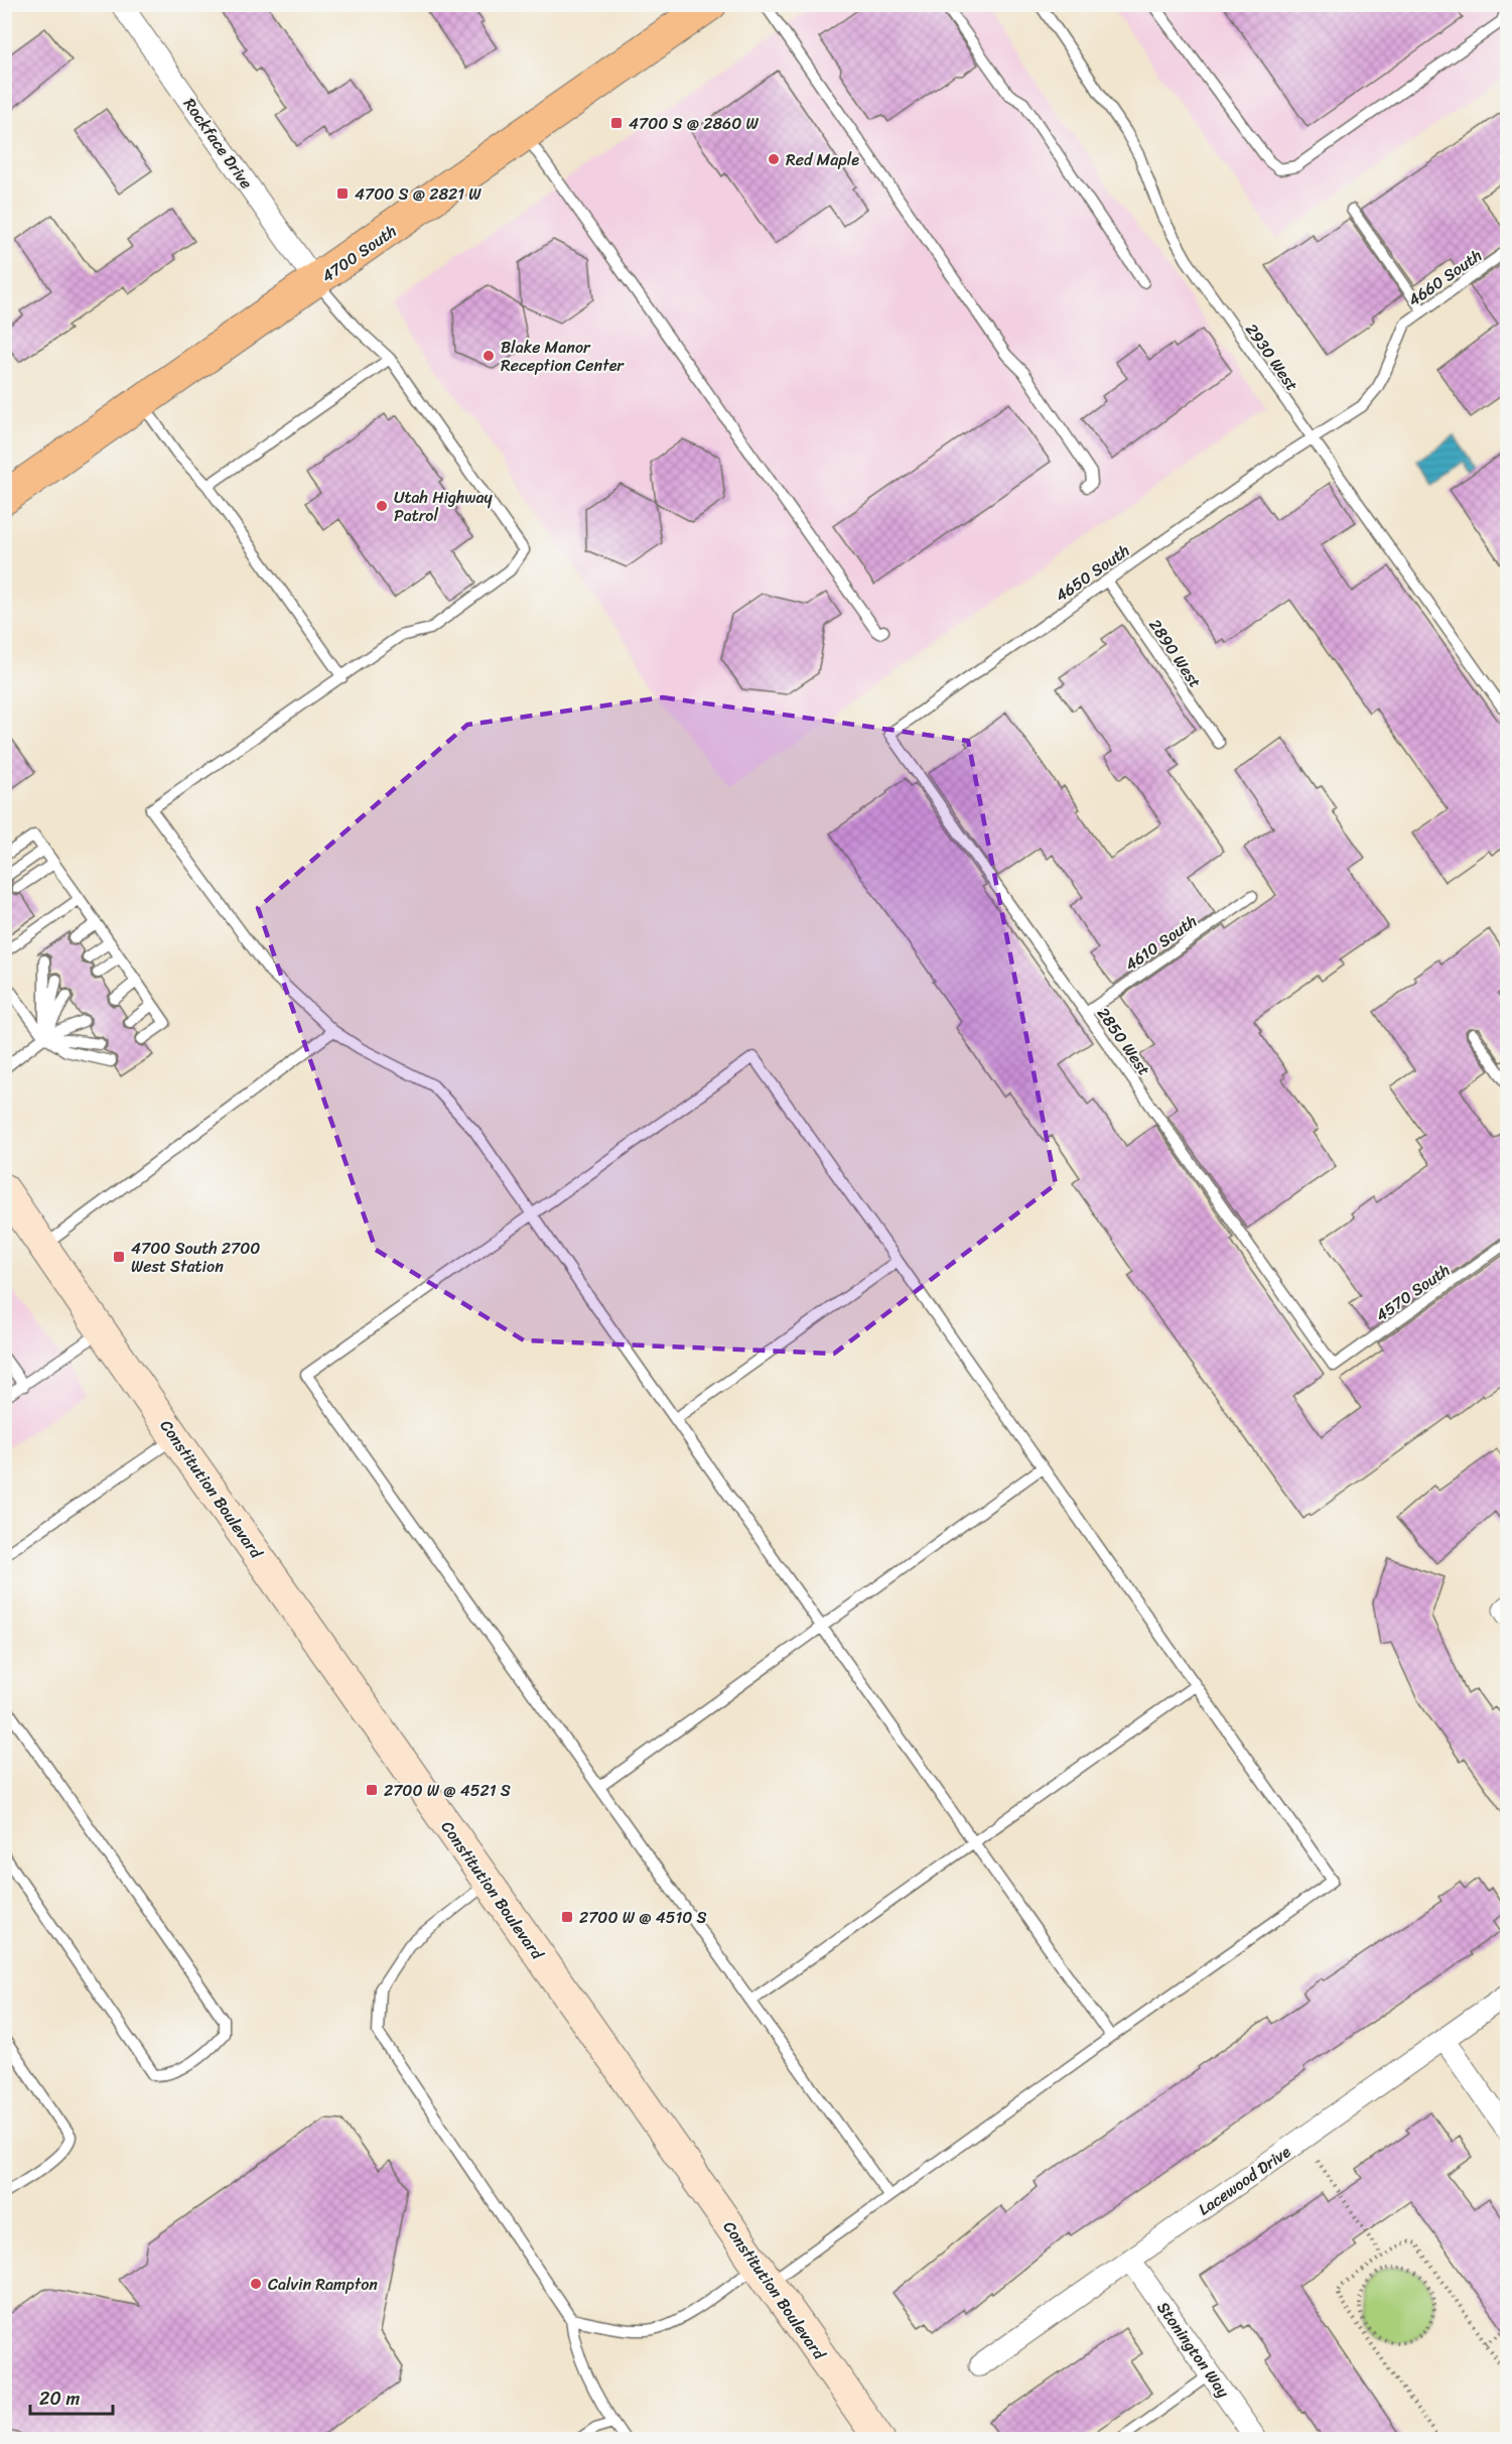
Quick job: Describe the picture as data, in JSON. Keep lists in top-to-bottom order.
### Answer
{
  "streets": {
    "main road": ["4700 South", "Constitution Boulevard"],
    "street": ["Rockface Drive", "Lacewood Drive", "Stonington Way"],
    "lane": [
      "4660 South",
      "2930 West",
      "4650 South",
      "2890 West",
      "4610 South",
      "2850 West",
      "4570 South"
    ]
  },
  "crossings": [
    ["Rockface Drive", "4700 South"],
    ["4660 South", "2930 West"],
    ["4660 South", "4650 South"],
    ["2930 West", "4650 South"],
    ["4650 South", "2890 West"],
    ["4650 South", "2850 West"],
    ["4610 South", "2850 West"],
    ["2850 West", "4570 South"],
    ["Lacewood Drive", "Stonington Way"]
  ],
  "places": {
    "transit": [
      "4700 S @ 2860 W",
      "4700 S @ 2821 W",
      "4700 South 2700 West Station",
      "2700 W @ 4521 S",
      "2700 W @ 4510 S"
    ],
    "other": [
      "Red Maple",
      "Blake Manor Reception Center",
      "Utah Highway Patrol",
      "Calvin Rampton"
    ]
  },
  "scale_bar": "20 m"
}
